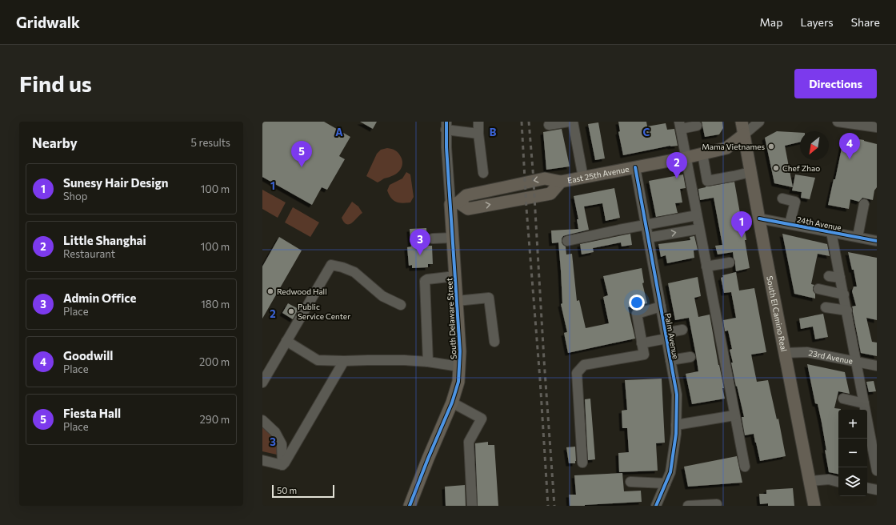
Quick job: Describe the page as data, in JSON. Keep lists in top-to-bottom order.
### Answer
{
  "streets": {
    "main road": ["East 25th Avenue", "South El Camino Real", "South Delaware Street"],
    "street": ["24th Avenue", "Palm Avenue", "23rd Avenue"]
  },
  "crossings": [
    ["East 25th Avenue", "South El Camino Real"],
    ["East 25th Avenue", "South Delaware Street"],
    ["East 25th Avenue", "Palm Avenue"],
    ["24th Avenue", "South El Camino Real"],
    ["South El Camino Real", "23rd Avenue"]
  ],
  "places": [
    "Mama Vietnames",
    "Chef Zhao",
    "Redwood Hall",
    "Public Service Center"
  ],
  "scale_bar": "50 m",
  "north": "bottom left",
  "page": {
    "header": "Gridwalk",
    "nav": ["Map", "Layers", "Share"],
    "buttons": "Directions",
    "title": "Find us",
    "heading": ["Nearby", "5 results"],
    "pins": [
      "4",
      "5",
      "2",
      "1",
      "3"
    ],
    "list": [
      {
        "mark": "1",
        "name": "Sunesy Hair Design",
        "note": "Shop",
        "value": "100 m"
      },
      {
        "mark": "2",
        "name": "Little Shanghai",
        "note": "Restaurant",
        "value": "100 m"
      },
      {
        "mark": "3",
        "name": "Admin Office",
        "note": "Place",
        "value": "180 m"
      },
      {
        "mark": "4",
        "name": "Goodwill",
        "note": "Place",
        "value": "200 m"
      },
      {
        "mark": "5",
        "name": "Fiesta Hall",
        "note": "Place",
        "value": "290 m"
      }
    ],
    "map_buttons": ["+", "−"],
    "scale": "50 m"
  },
  "grid": {
    "columns": ["A", "B", "C"],
    "rows": ["1", "2", "3"]
  }
}
